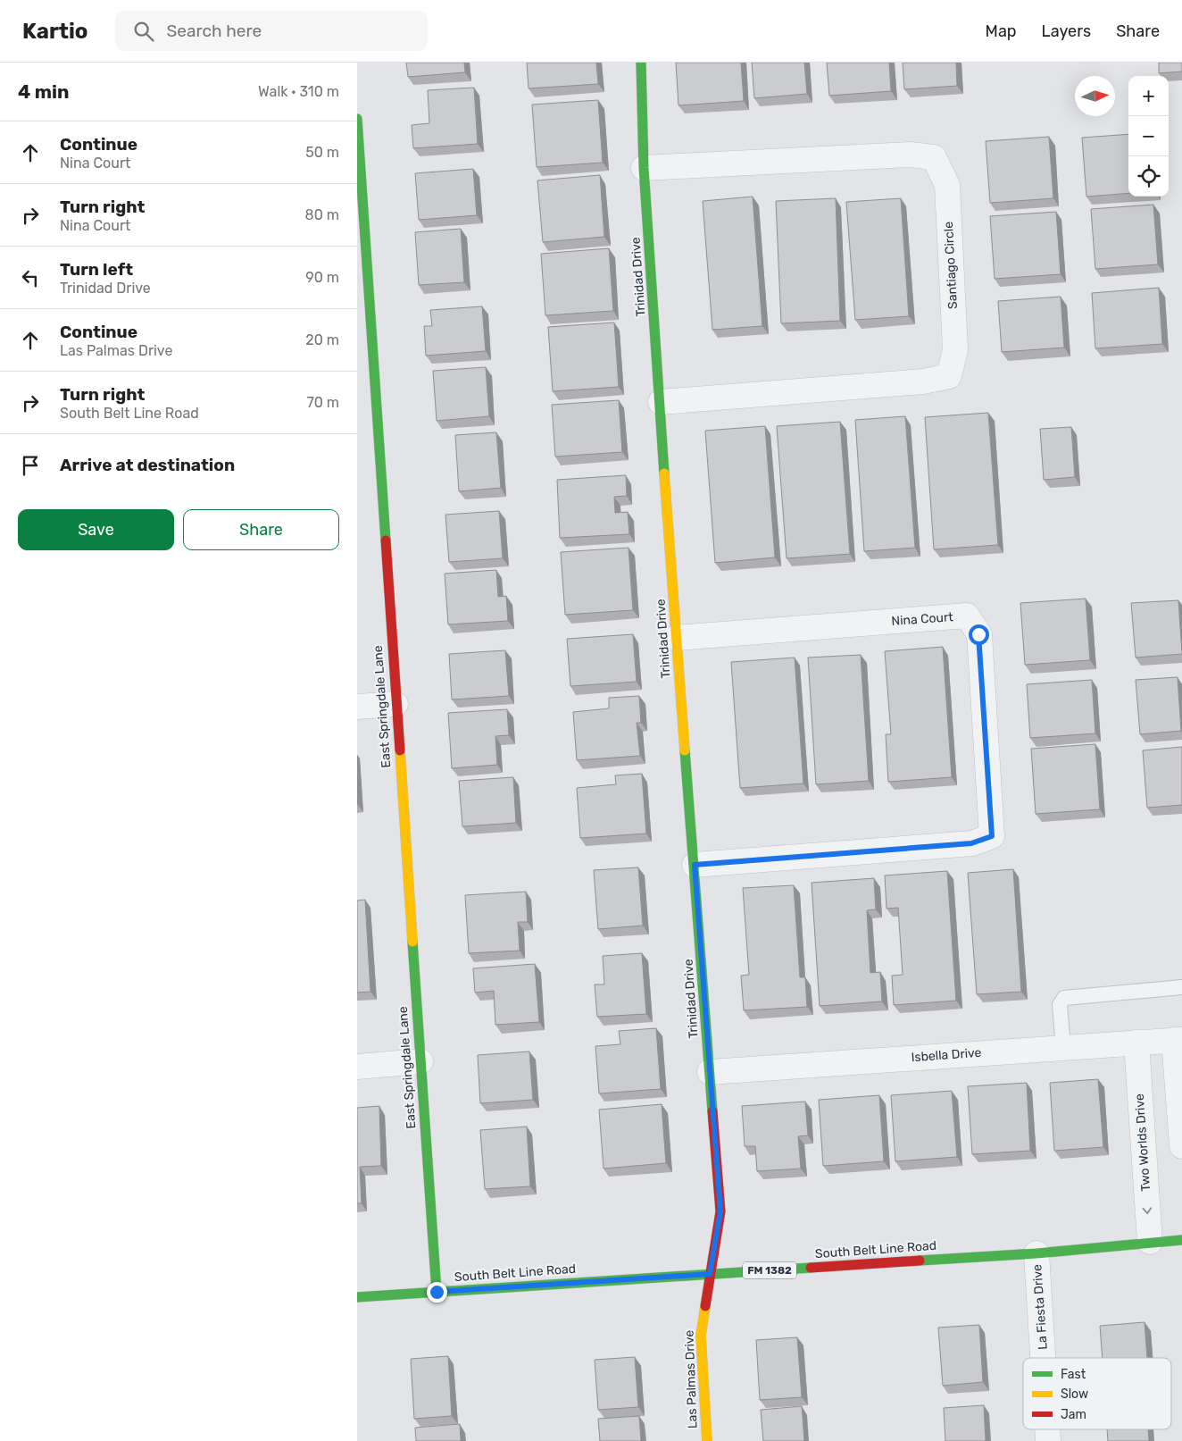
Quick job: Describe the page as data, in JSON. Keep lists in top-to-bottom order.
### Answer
{
  "streets": {
    "street": [
      "Santiago Circle",
      "Trinidad Drive",
      "Nina Court",
      "East Springdale Lane",
      "Isbella Drive",
      "Two Worlds Drive",
      "South Belt Line Road",
      "FM 1382",
      "La Fiesta Drive",
      "Las Palmas Drive"
    ]
  },
  "crossings": [
    ["Santiago Circle", "Trinidad Drive"],
    ["Trinidad Drive", "Nina Court"],
    ["Trinidad Drive", "Isbella Drive"],
    ["Trinidad Drive", "Las Palmas Drive"],
    ["East Springdale Lane", "South Belt Line Road"],
    ["Isbella Drive", "Two Worlds Drive"],
    ["Two Worlds Drive", "South Belt Line Road"],
    ["South Belt Line Road", "La Fiesta Drive"],
    ["South Belt Line Road", "Las Palmas Drive"]
  ],
  "legend": ["Fast", "Slow", "Jam"],
  "north": "right",
  "page": {
    "header": "Kartio",
    "search": "Search here",
    "nav": ["Map", "Layers", "Share"],
    "heading": ["4 min", "Walk · 310 m"],
    "map_buttons": ["+", "−"],
    "list": [
      ["Continue", "Nina Court", "50 m"],
      ["Turn right", "Nina Court", "80 m"],
      ["Turn left", "Trinidad Drive", "90 m"],
      ["Continue", "Las Palmas Drive", "20 m"],
      ["Turn right", "South Belt Line Road", "70 m"],
      "Arrive at destination"
    ],
    "buttons": ["Save", "Share"]
  }
}
